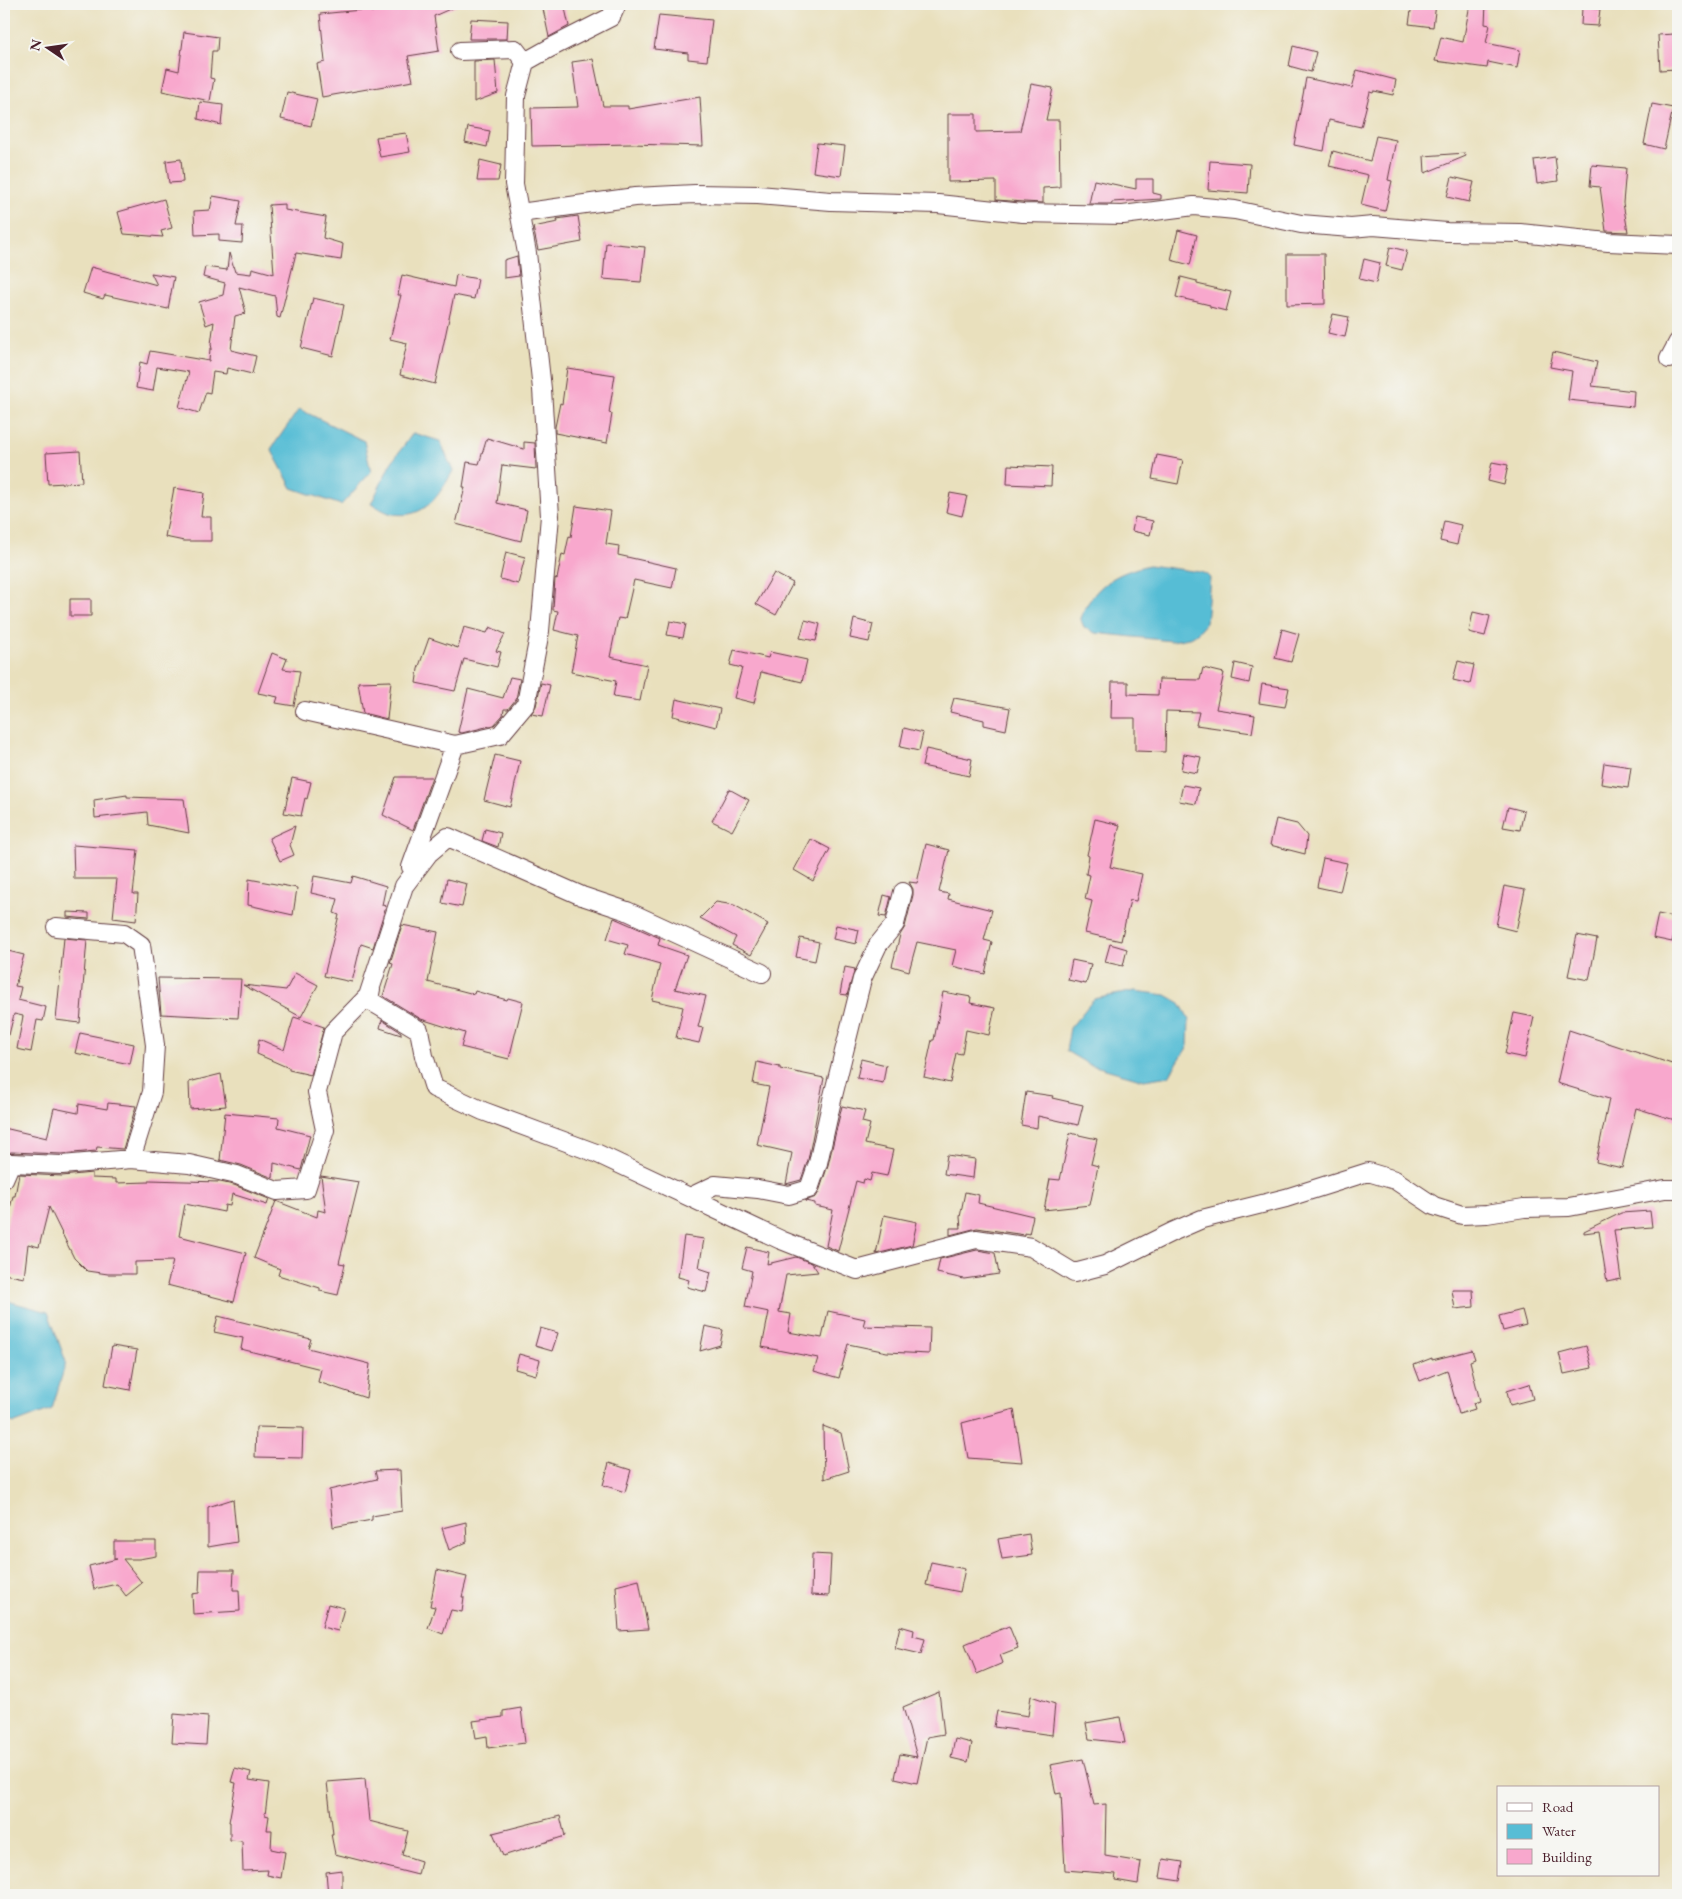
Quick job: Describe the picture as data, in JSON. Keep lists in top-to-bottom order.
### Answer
{
  "legend": ["Road", "Water", "Building"],
  "north": "left"
}
